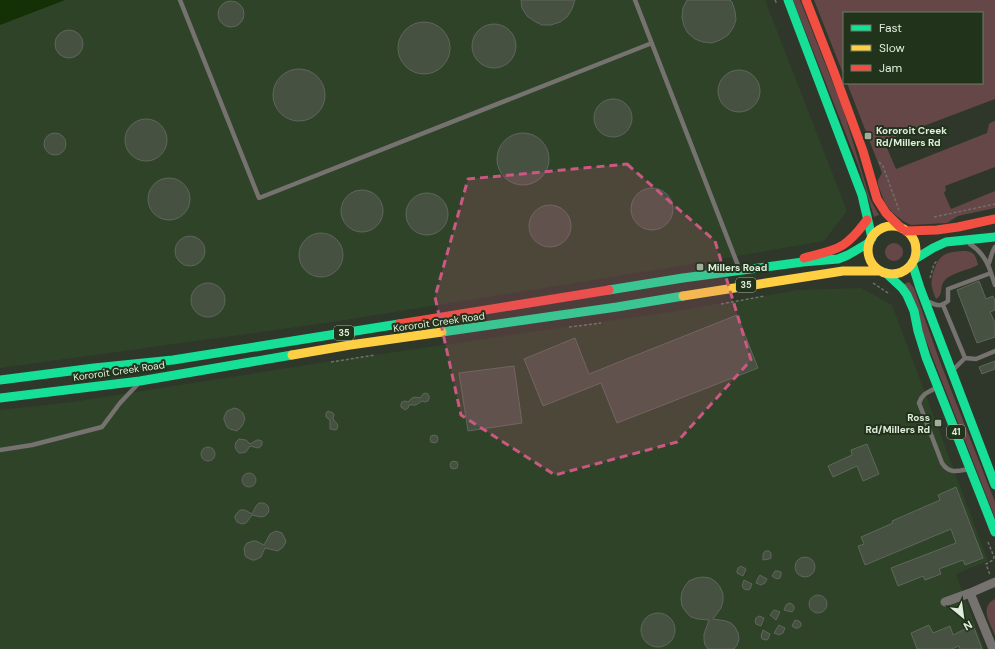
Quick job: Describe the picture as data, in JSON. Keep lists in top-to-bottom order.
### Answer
{
  "streets": {
    "main road": ["35", "Kororoit Creek Road", "41"]
  },
  "crossings": [
    ["35", "Kororoit Creek Road"],
    ["35", "41"],
    ["Kororoit Creek Road", "41"]
  ],
  "places": {
    "transit": ["Kororoit Creek Rd/Millers Rd", "Millers Road", "Ross Rd/Millers Rd"]
  },
  "legend": ["Fast", "Slow", "Jam"],
  "north": "bottom right"
}
